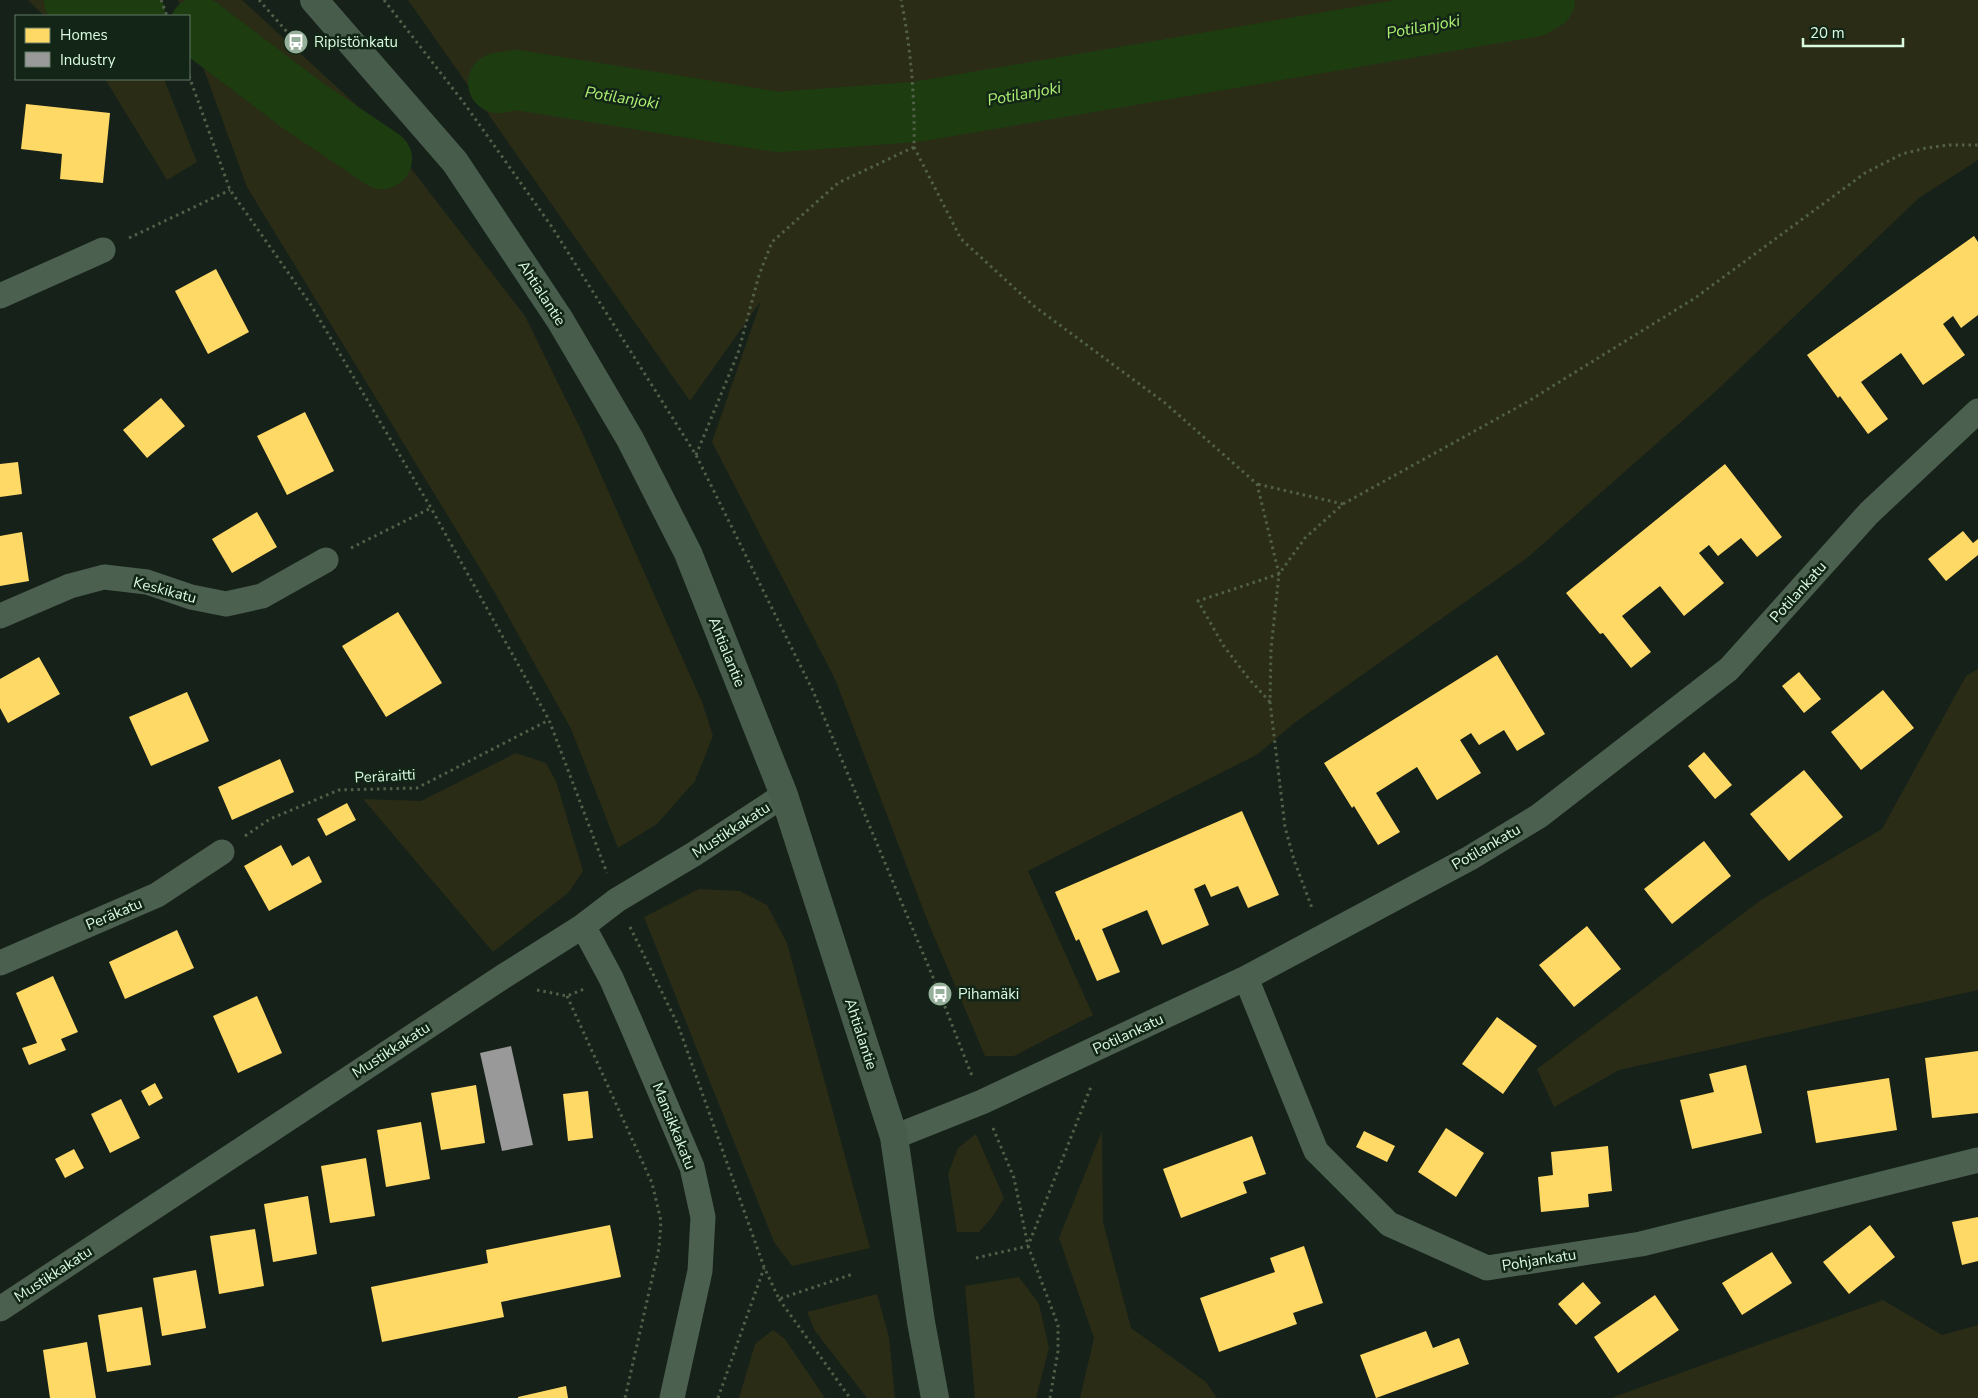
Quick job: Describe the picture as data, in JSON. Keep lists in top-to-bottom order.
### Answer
{
  "streets": {
    "main road": ["Ahtialantie"],
    "street": [
      "Keskikatu",
      "Potilankatu",
      "Mustikkakatu",
      "Peräkatu",
      "Mansikkakatu",
      "Pohjankatu"
    ],
    "path": ["Peräraitti"]
  },
  "crossings": [
    ["Ahtialantie", "Potilankatu"],
    ["Ahtialantie", "Mustikkakatu"],
    ["Potilankatu", "Pohjankatu"],
    ["Peräraitti", "Peräkatu"],
    ["Mustikkakatu", "Mansikkakatu"]
  ],
  "water": ["Potilanjoki"],
  "places": {
    "bus stop": ["Ripistönkatu", "Pihamäki"]
  },
  "legend": ["Homes", "Industry"],
  "scale_bar": "20 m"
}
